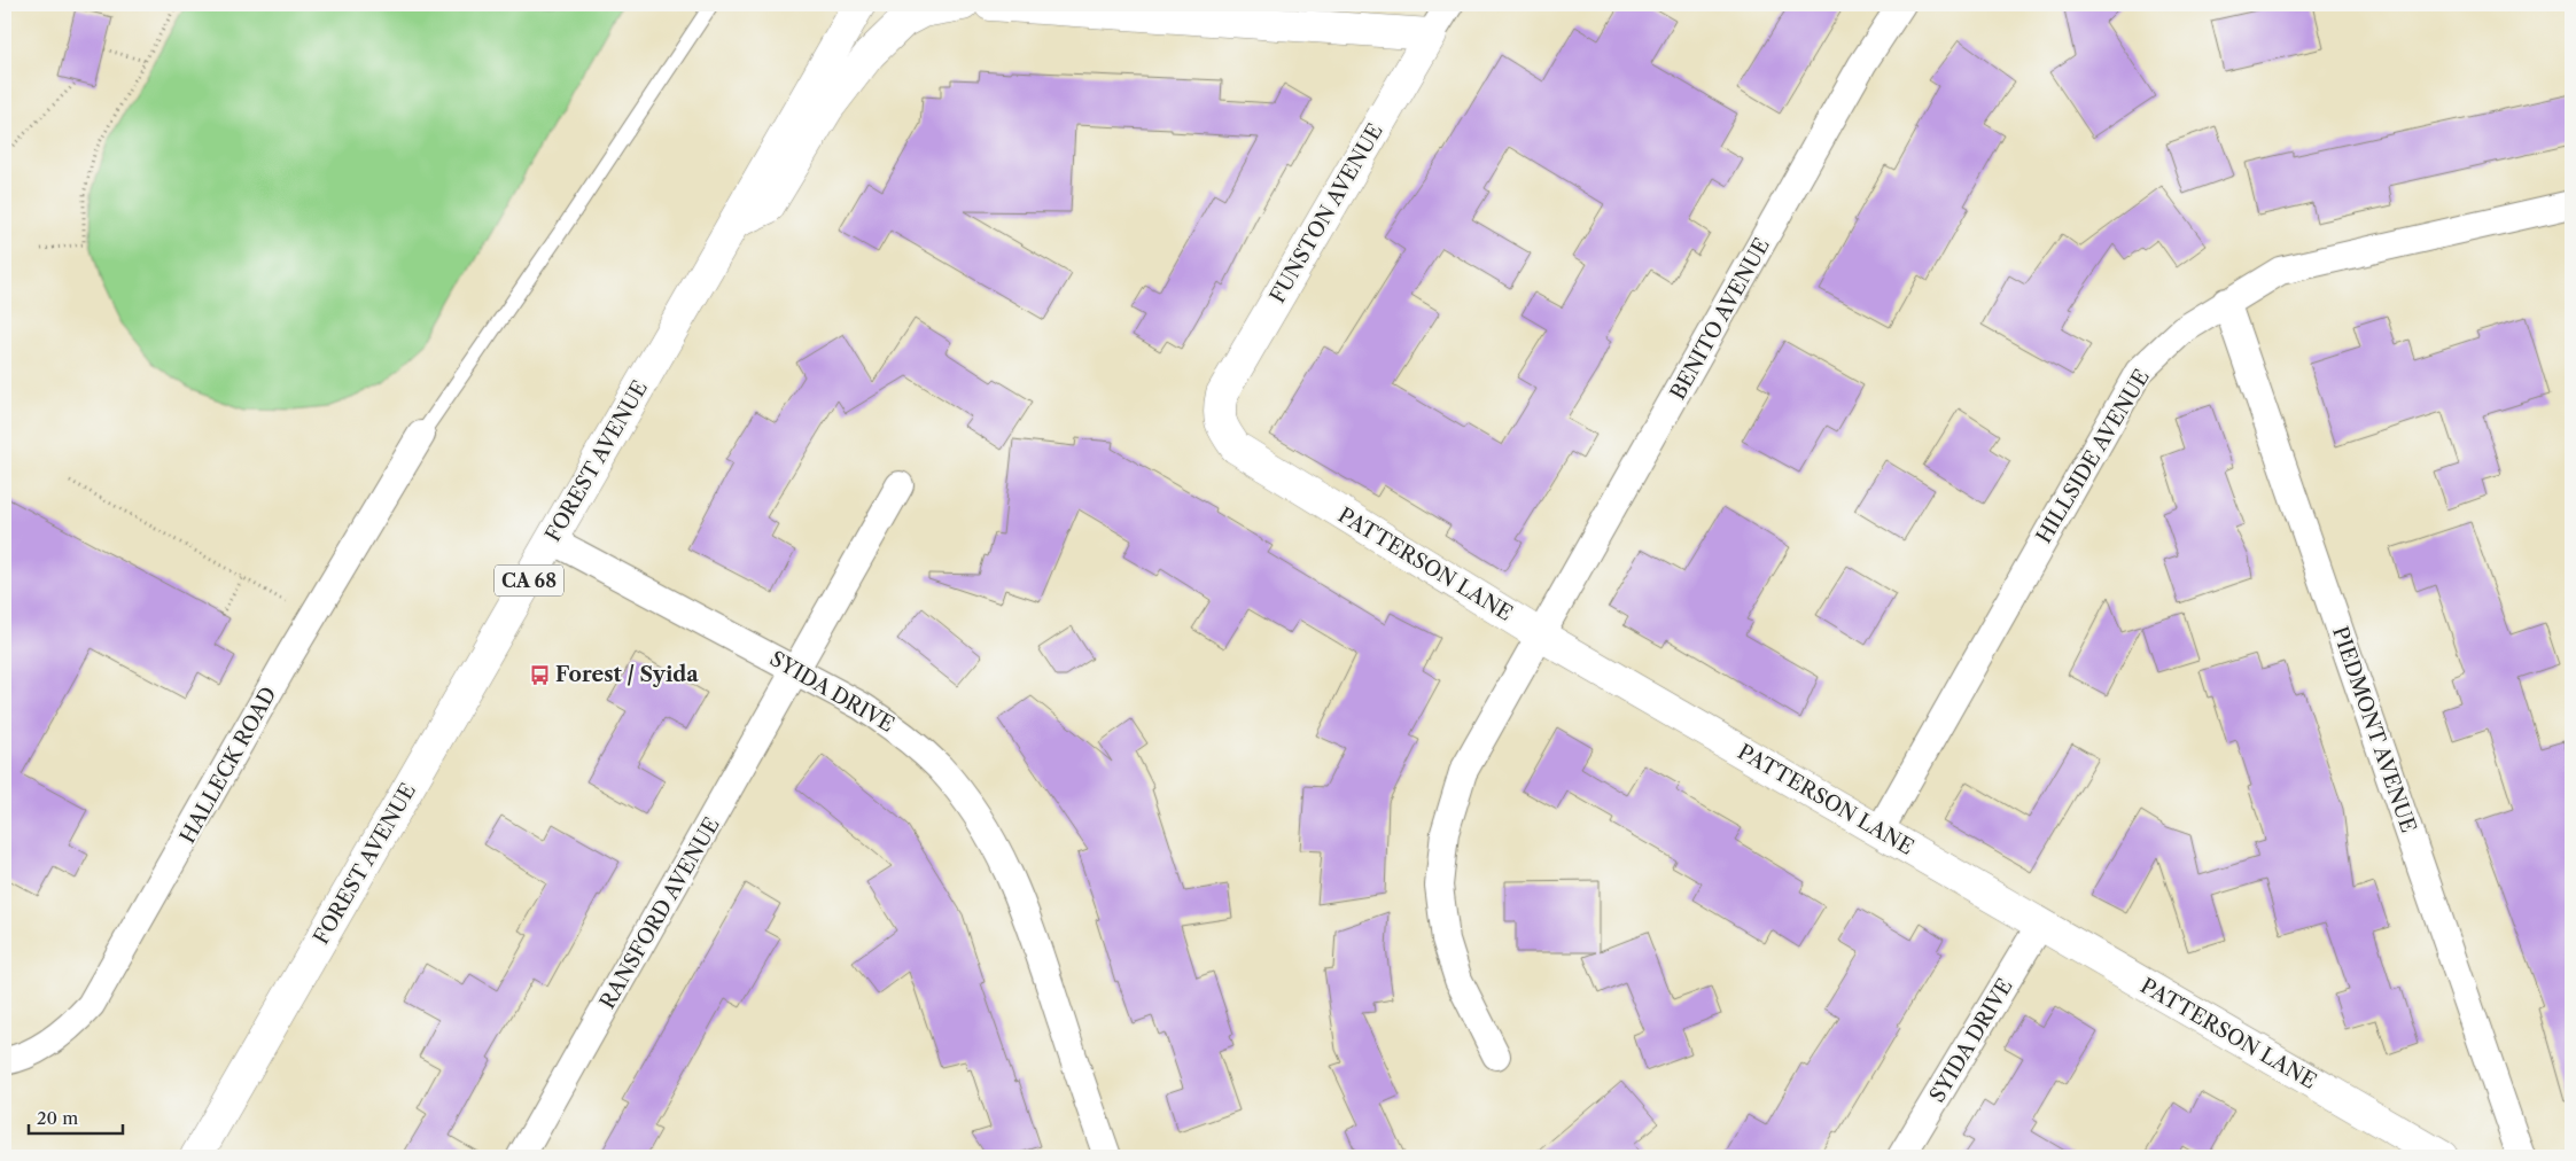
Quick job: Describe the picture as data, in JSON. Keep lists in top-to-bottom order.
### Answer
{
  "streets": {
    "street": [
      "FUNSTON AVENUE",
      "BENITO AVENUE",
      "HILLSIDE AVENUE",
      "FOREST AVENUE",
      "PATTERSON LANE",
      "CA 68",
      "SYIDA DRIVE",
      "PIEDMONT AVENUE",
      "HALLECK ROAD",
      "RANSFORD AVENUE"
    ]
  },
  "crossings": [
    ["FUNSTON AVENUE", "PATTERSON LANE"],
    ["BENITO AVENUE", "PATTERSON LANE"],
    ["HILLSIDE AVENUE", "PATTERSON LANE"],
    ["HILLSIDE AVENUE", "PIEDMONT AVENUE"],
    ["FOREST AVENUE", "SYIDA DRIVE"],
    ["PATTERSON LANE", "SYIDA DRIVE"],
    ["SYIDA DRIVE", "RANSFORD AVENUE"]
  ],
  "places": {
    "bus stop": ["Forest / Syida"]
  },
  "scale_bar": "20 m"
}
